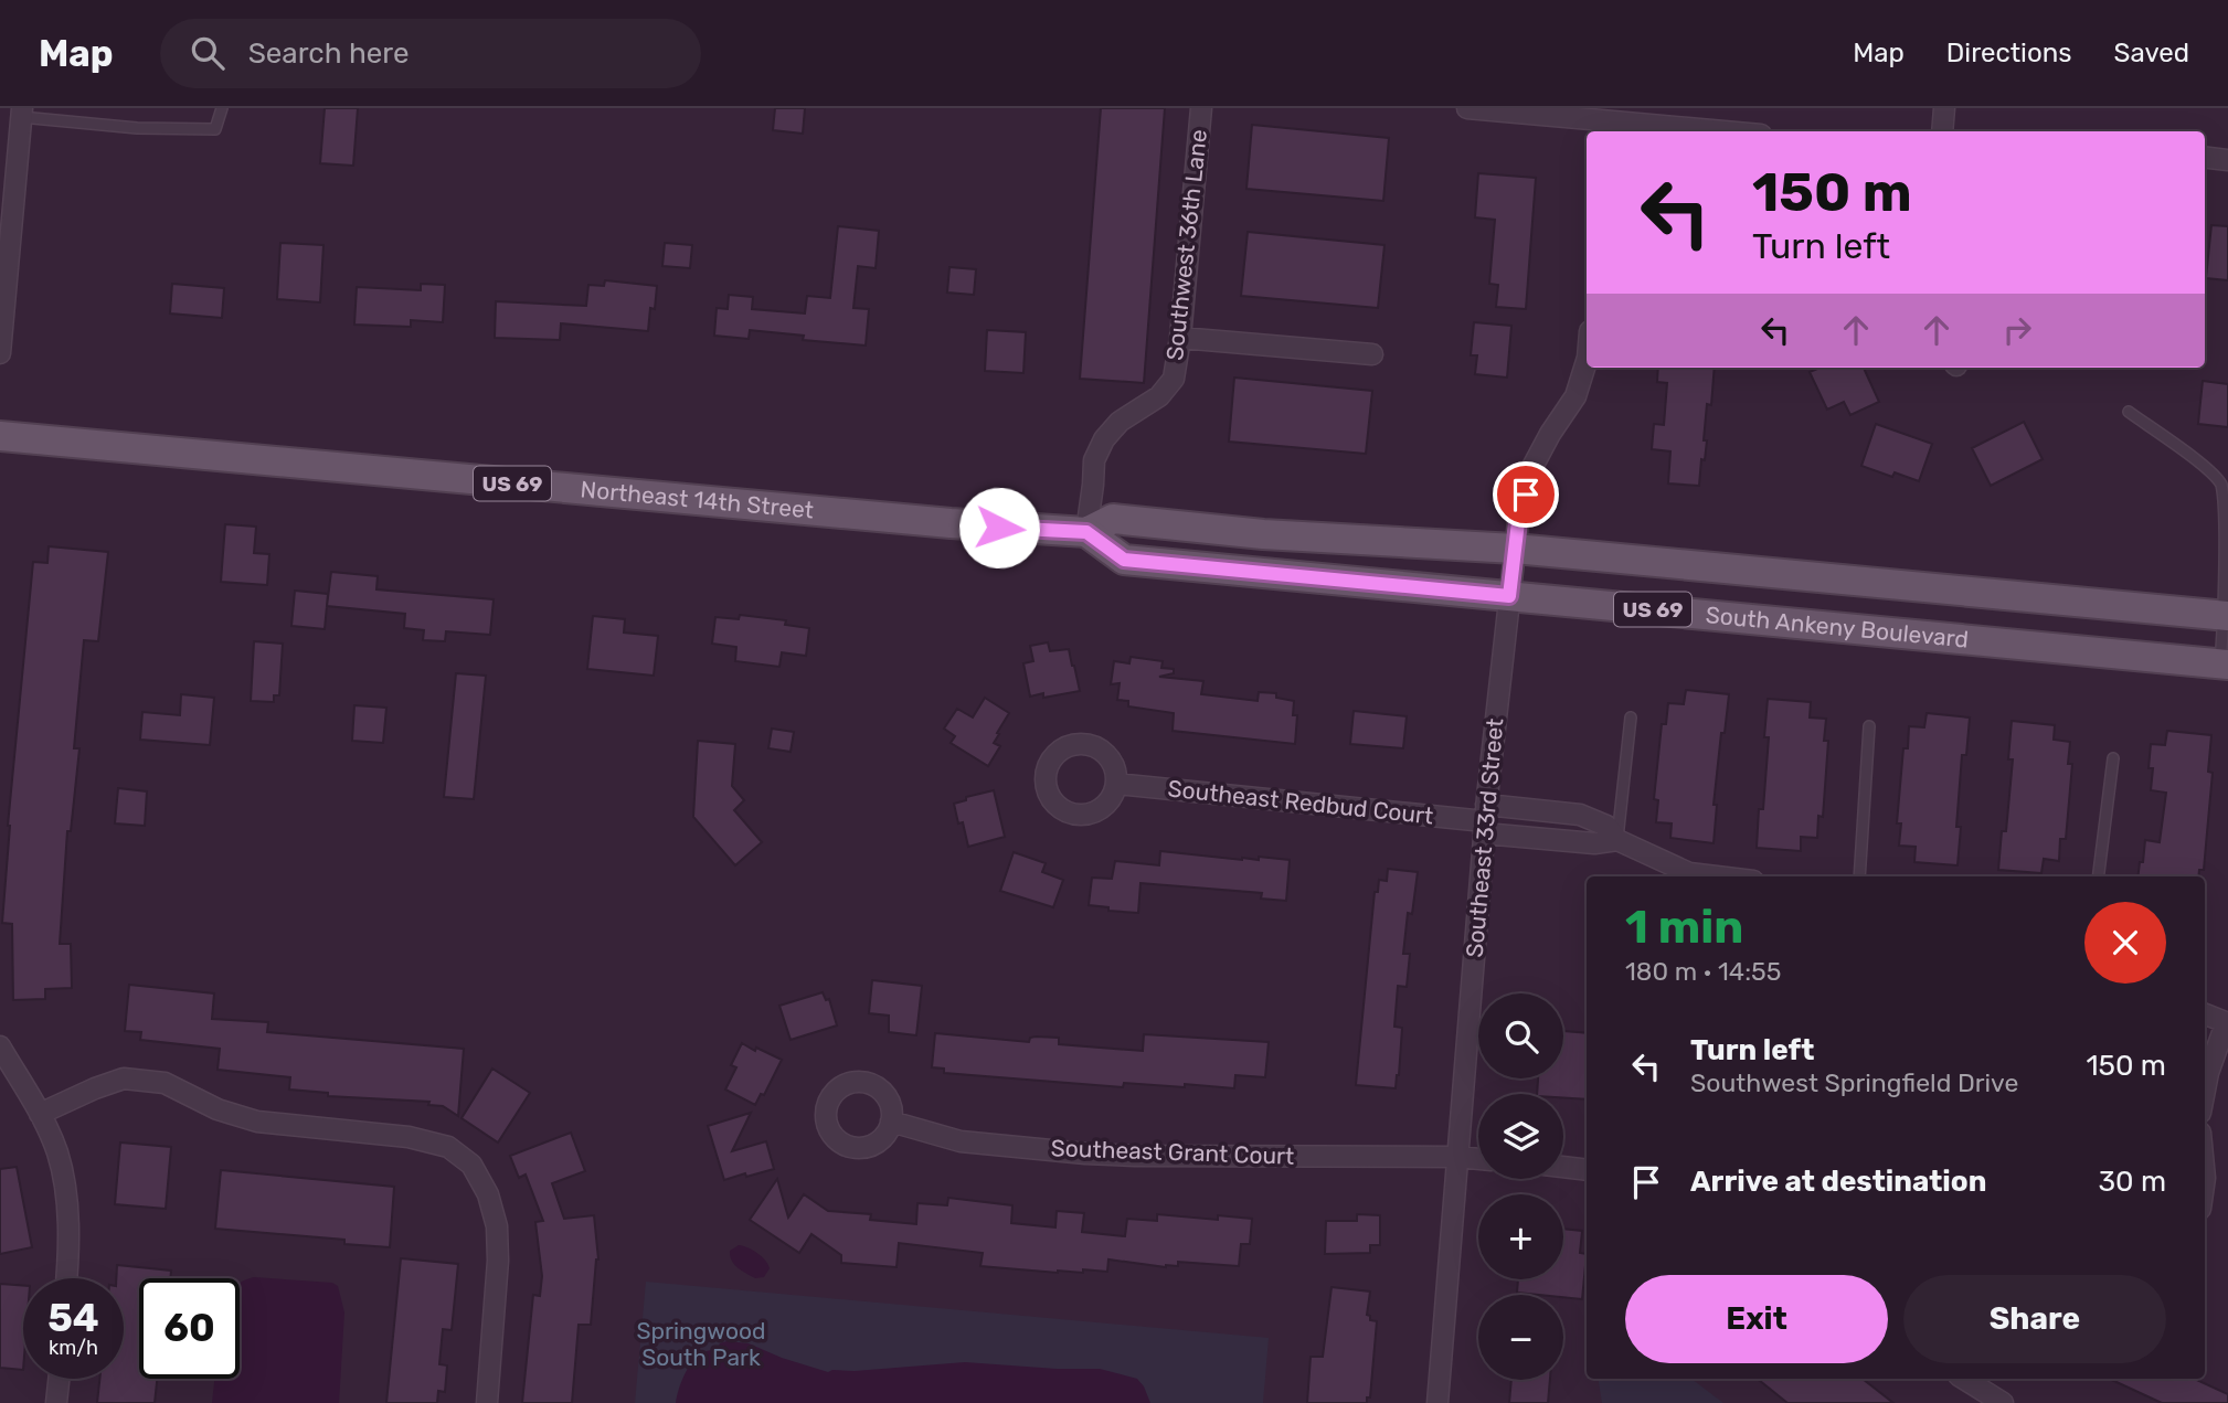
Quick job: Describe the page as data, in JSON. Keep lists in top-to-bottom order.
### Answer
{
  "streets": {
    "main road": ["US 69", "Northeast 14th Street", "South Ankeny Boulevard"],
    "street": [
      "Southwest 36th Lane",
      "Southeast Redbud Court",
      "Southeast 33rd Street",
      "Southeast Grant Court"
    ]
  },
  "crossings": [
    ["Southwest 36th Lane", "South Ankeny Boulevard"],
    ["Northeast 14th Street", "South Ankeny Boulevard"],
    ["South Ankeny Boulevard", "Southeast 33rd Street"],
    ["Southeast Redbud Court", "Southeast 33rd Street"],
    ["Southeast 33rd Street", "Southeast Grant Court"]
  ],
  "parks": ["Springwood South Park"],
  "page": {
    "header": "Map",
    "search": "Search here",
    "nav": ["Map", "Directions", "Saved"],
    "turn": ["150 m", "Turn left"],
    "heading": ["1 min", "180 m · 14:55"],
    "map_buttons": ["+", "−"],
    "list": [
      {
        "name": "Turn left",
        "note": "Southwest Springfield Drive",
        "value": "150 m"
      },
      {
        "name": "Arrive at destination",
        "value": "30 m"
      }
    ],
    "buttons": ["Exit", "Share"],
    "speed": "54 km/h",
    "limit": "60"
  }
}
